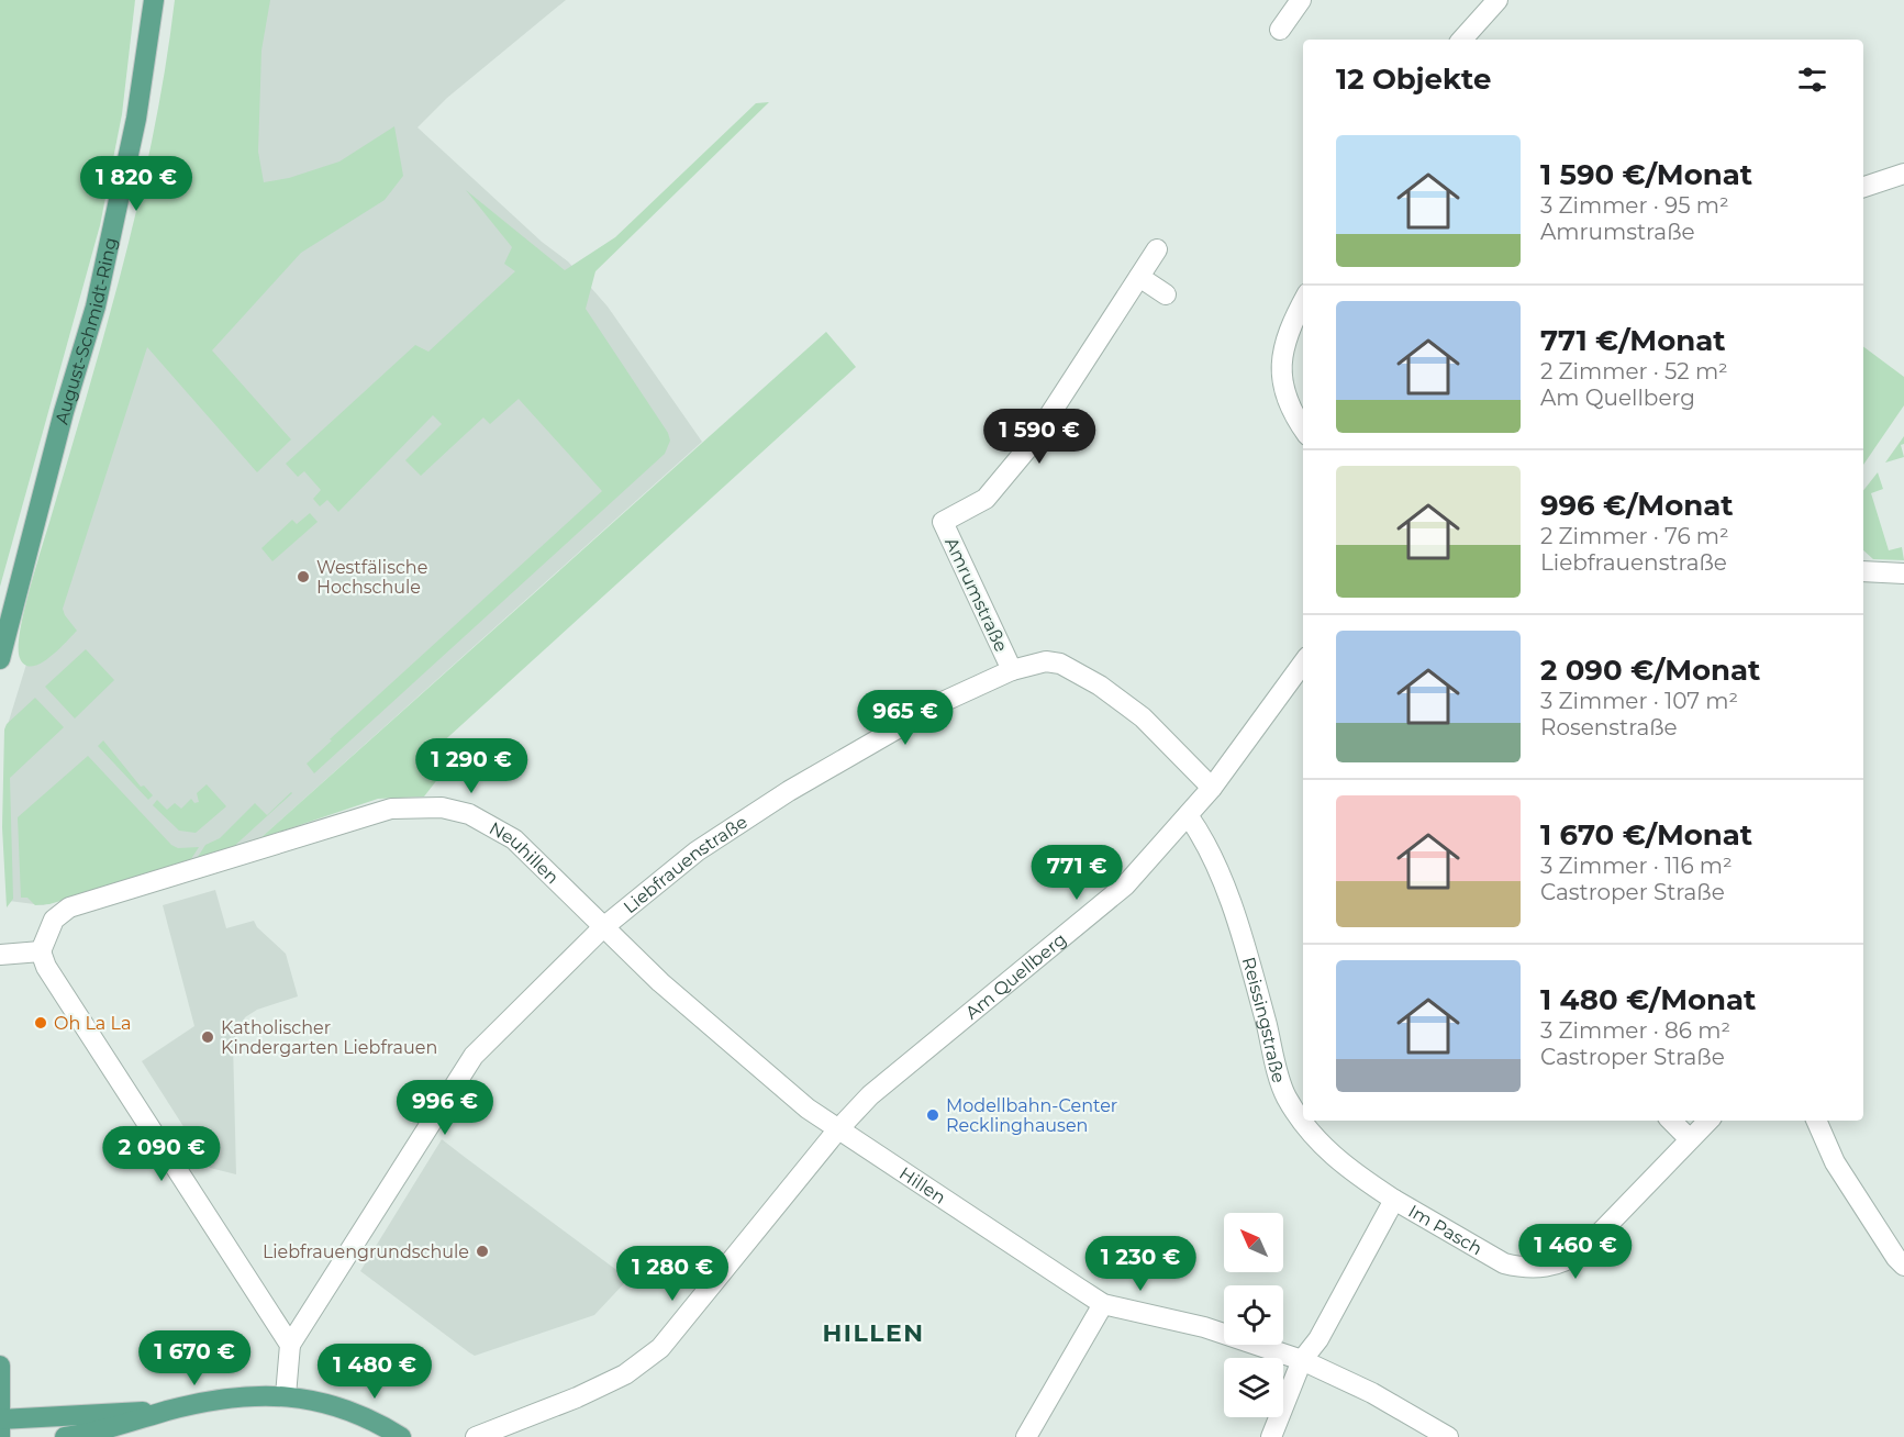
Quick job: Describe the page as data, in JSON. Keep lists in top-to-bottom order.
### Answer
{
  "streets": {
    "main road": ["August-Schmidt-Ring"],
    "street": [
      "Amrumstraße",
      "Neuhillen",
      "Liebfrauenstraße",
      "Am Quellberg",
      "Reissingstraße",
      "Hillen",
      "Im Pasch"
    ]
  },
  "crossings": [
    ["Amrumstraße", "Liebfrauenstraße"],
    ["Neuhillen", "Liebfrauenstraße"],
    ["Neuhillen", "Am Quellberg"],
    ["Neuhillen", "Hillen"],
    ["Liebfrauenstraße", "Am Quellberg"],
    ["Am Quellberg", "Reissingstraße"],
    ["Am Quellberg", "Hillen"],
    ["Reissingstraße", "Im Pasch"]
  ],
  "districts": ["HILLEN"],
  "places": [
    "Westfälische Hochschule",
    "Oh La La",
    "Katholischer Kindergarten Liebfrauen",
    "Modellbahn-Center Recklinghausen",
    "Liebfrauengrundschule"
  ],
  "north": "top left",
  "page": {
    "heading": "12 Objekte",
    "list": [
      {
        "name": "1 590 €/Monat",
        "note": "3 Zimmer · 95 m² · Amrumstraße"
      },
      {
        "name": "771 €/Monat",
        "note": "2 Zimmer · 52 m² · Am Quellberg"
      },
      {
        "name": "996 €/Monat",
        "note": "2 Zimmer · 76 m² · Liebfrauenstraße"
      },
      {
        "name": "2 090 €/Monat",
        "note": "3 Zimmer · 107 m² · Rosenstraße"
      },
      {
        "name": "1 670 €/Monat",
        "note": "3 Zimmer · 116 m² · Castroper Straße"
      },
      {
        "name": "1 480 €/Monat",
        "note": "3 Zimmer · 86 m² · Castroper Straße"
      }
    ],
    "price": [
      "1 820 €",
      "1 590 €",
      "965 €",
      "1 290 €",
      "771 €",
      "996 €",
      "2 090 €",
      "1 460 €",
      "1 230 €",
      "1 280 €",
      "1 670 €",
      "1 480 €"
    ]
  }
}
